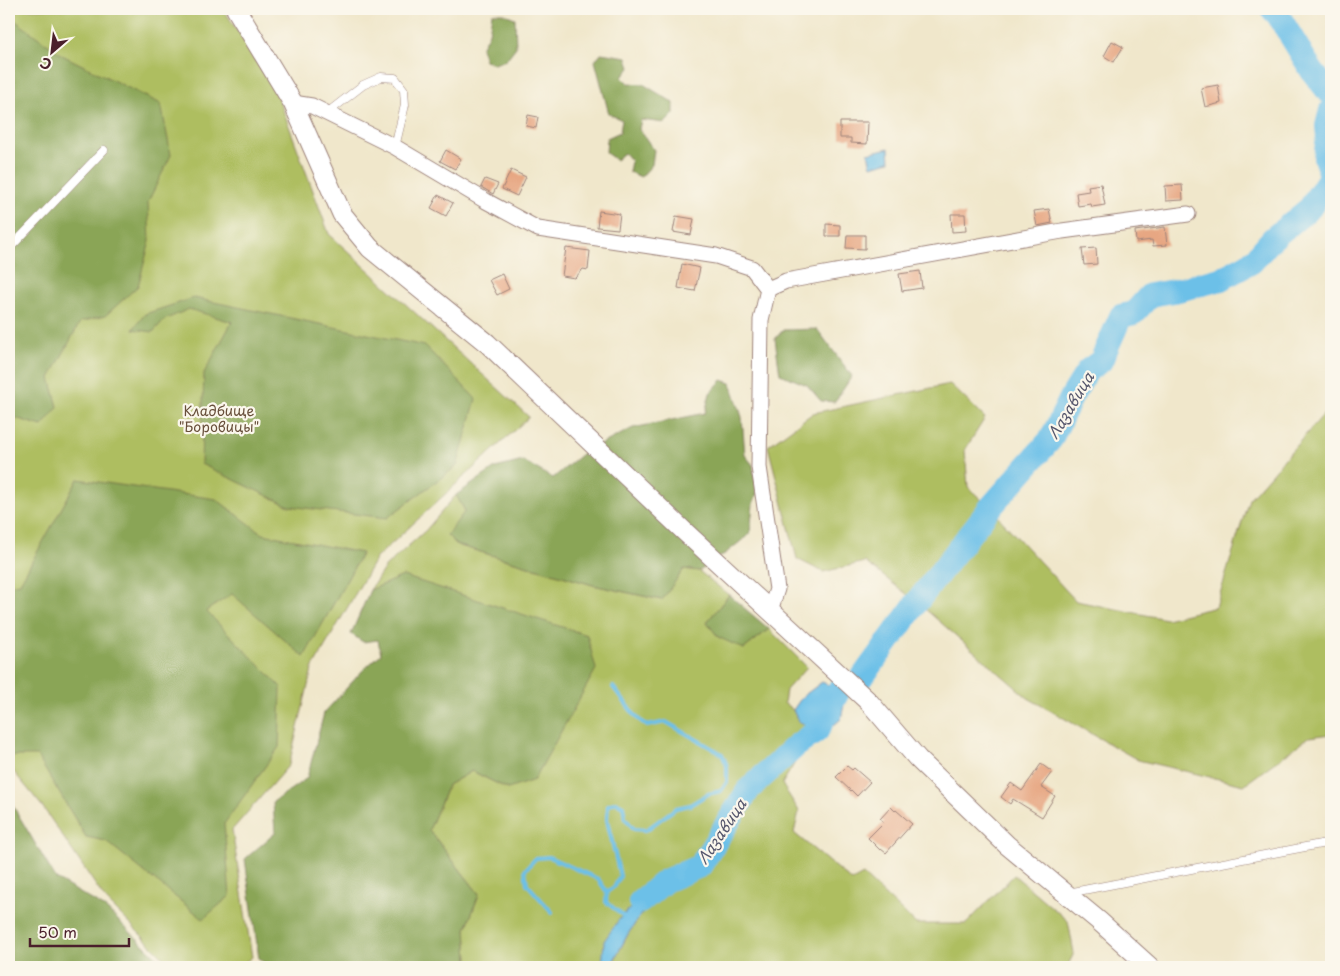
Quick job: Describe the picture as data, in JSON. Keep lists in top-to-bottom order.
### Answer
{
  "water": ["Лазавица"],
  "parks": ["Кладбище \"Боровицы\""],
  "scale_bar": "50 m",
  "north": "bottom left"
}
